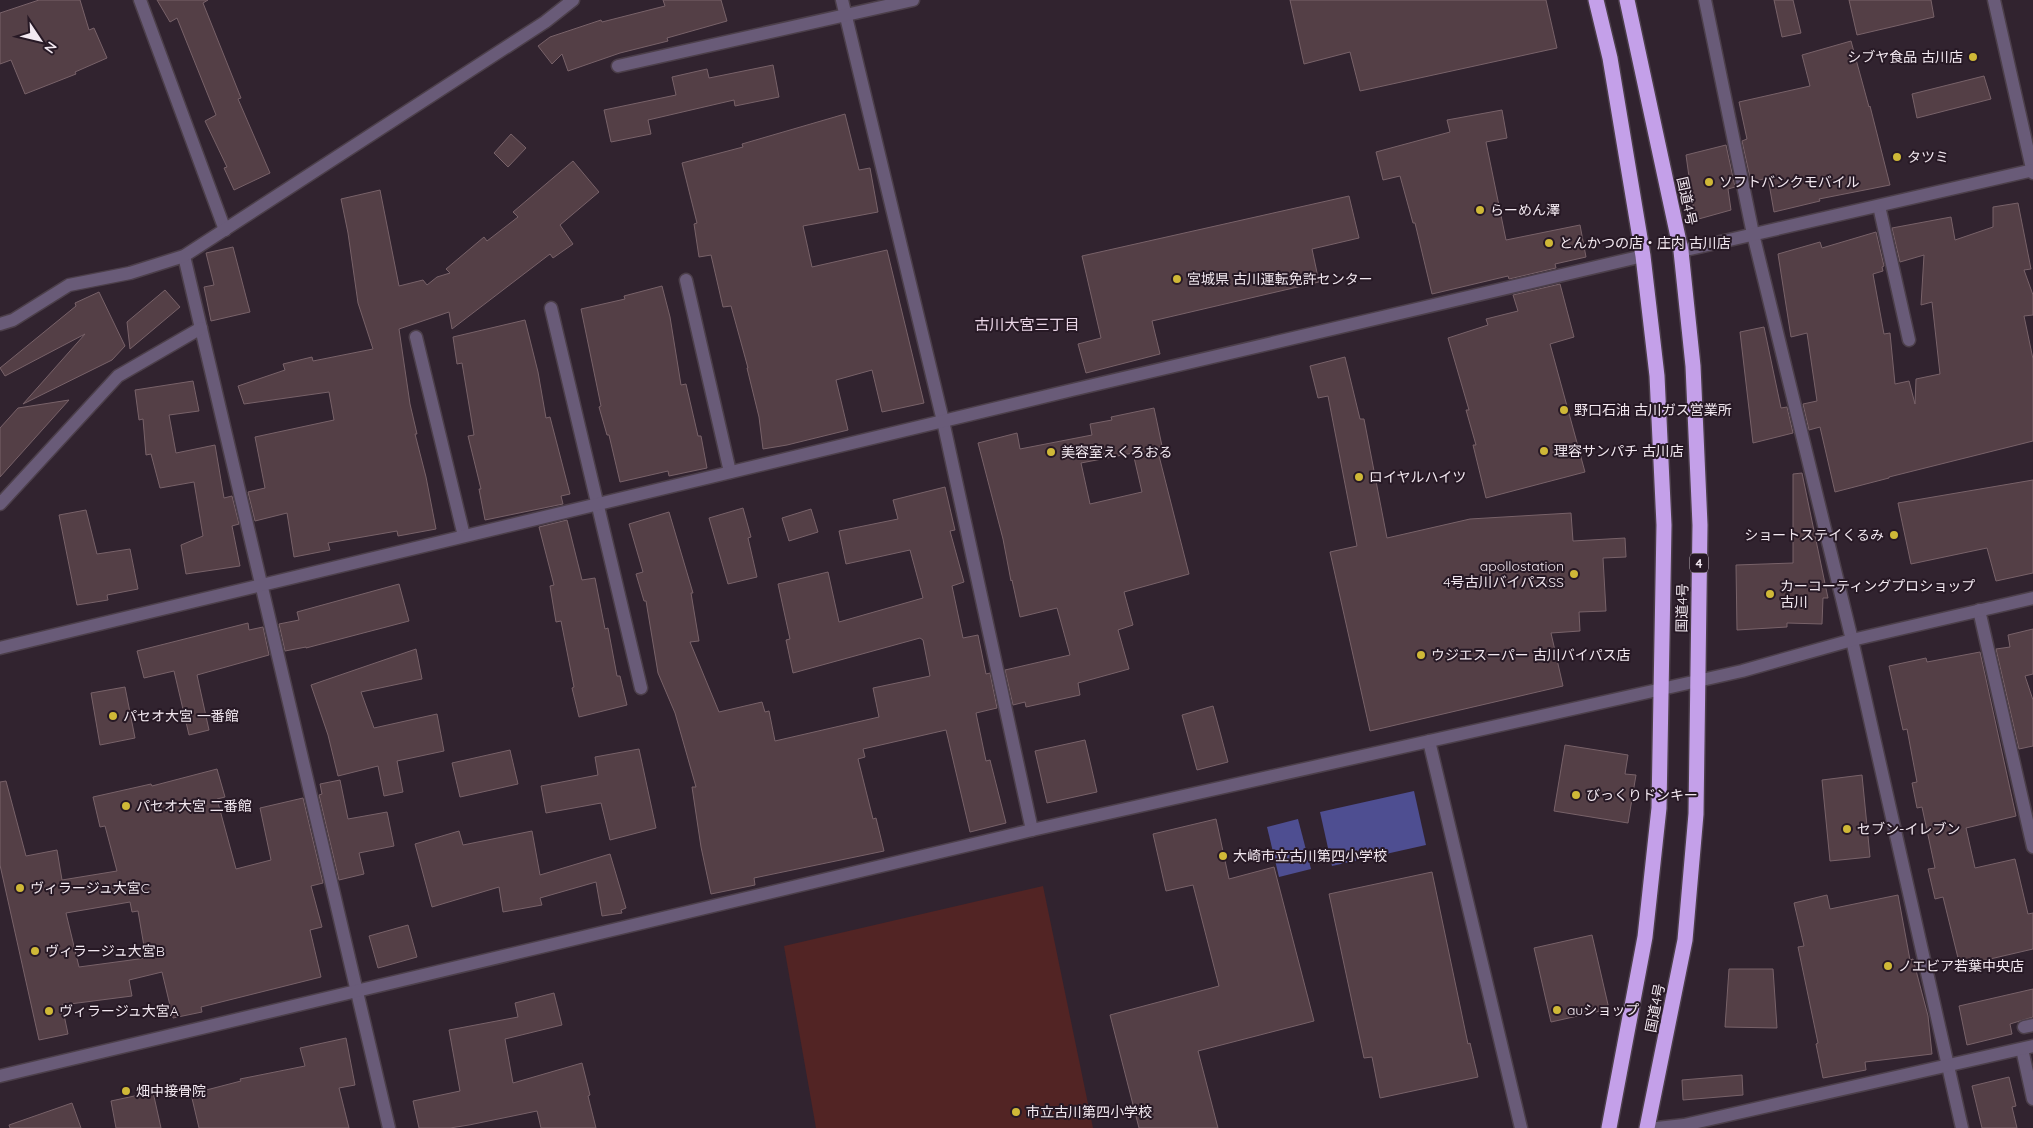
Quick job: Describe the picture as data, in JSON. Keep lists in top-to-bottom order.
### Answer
{
  "streets": {
    "highway": ["国道4号", "4"]
  },
  "districts": ["古川大宮三丁目"],
  "places": [
    "シブヤ食品 古川店",
    "タツミ",
    "ソフトバンクモバイル",
    "らーめん澤",
    "とんかつの店・庄内 古川店",
    "宮城県 古川運転免許センター",
    "野口石油 古川ガス営業所",
    "理容サンパチ 古川店",
    "美容室えくろおる",
    "ロイヤルハイツ",
    "ショートステイくるみ",
    "apollostation 4号古川バイパスSS",
    "カーコーティングプロショップ 古川",
    "ウジエスーパー 古川バイパス店",
    "パセオ大宮 一番館",
    "びっくりドンキー",
    "パセオ大宮 二番館",
    "セブン-イレブン",
    "大崎市立古川第四小学校",
    "ヴィラージュ大宮C",
    "ヴィラージュ大宮B",
    "ノエビア若葉中央店",
    "auショップ",
    "ヴィラージュ大宮A",
    "畑中接骨院",
    "市立古川第四小学校"
  ],
  "north": "bottom right"
}
